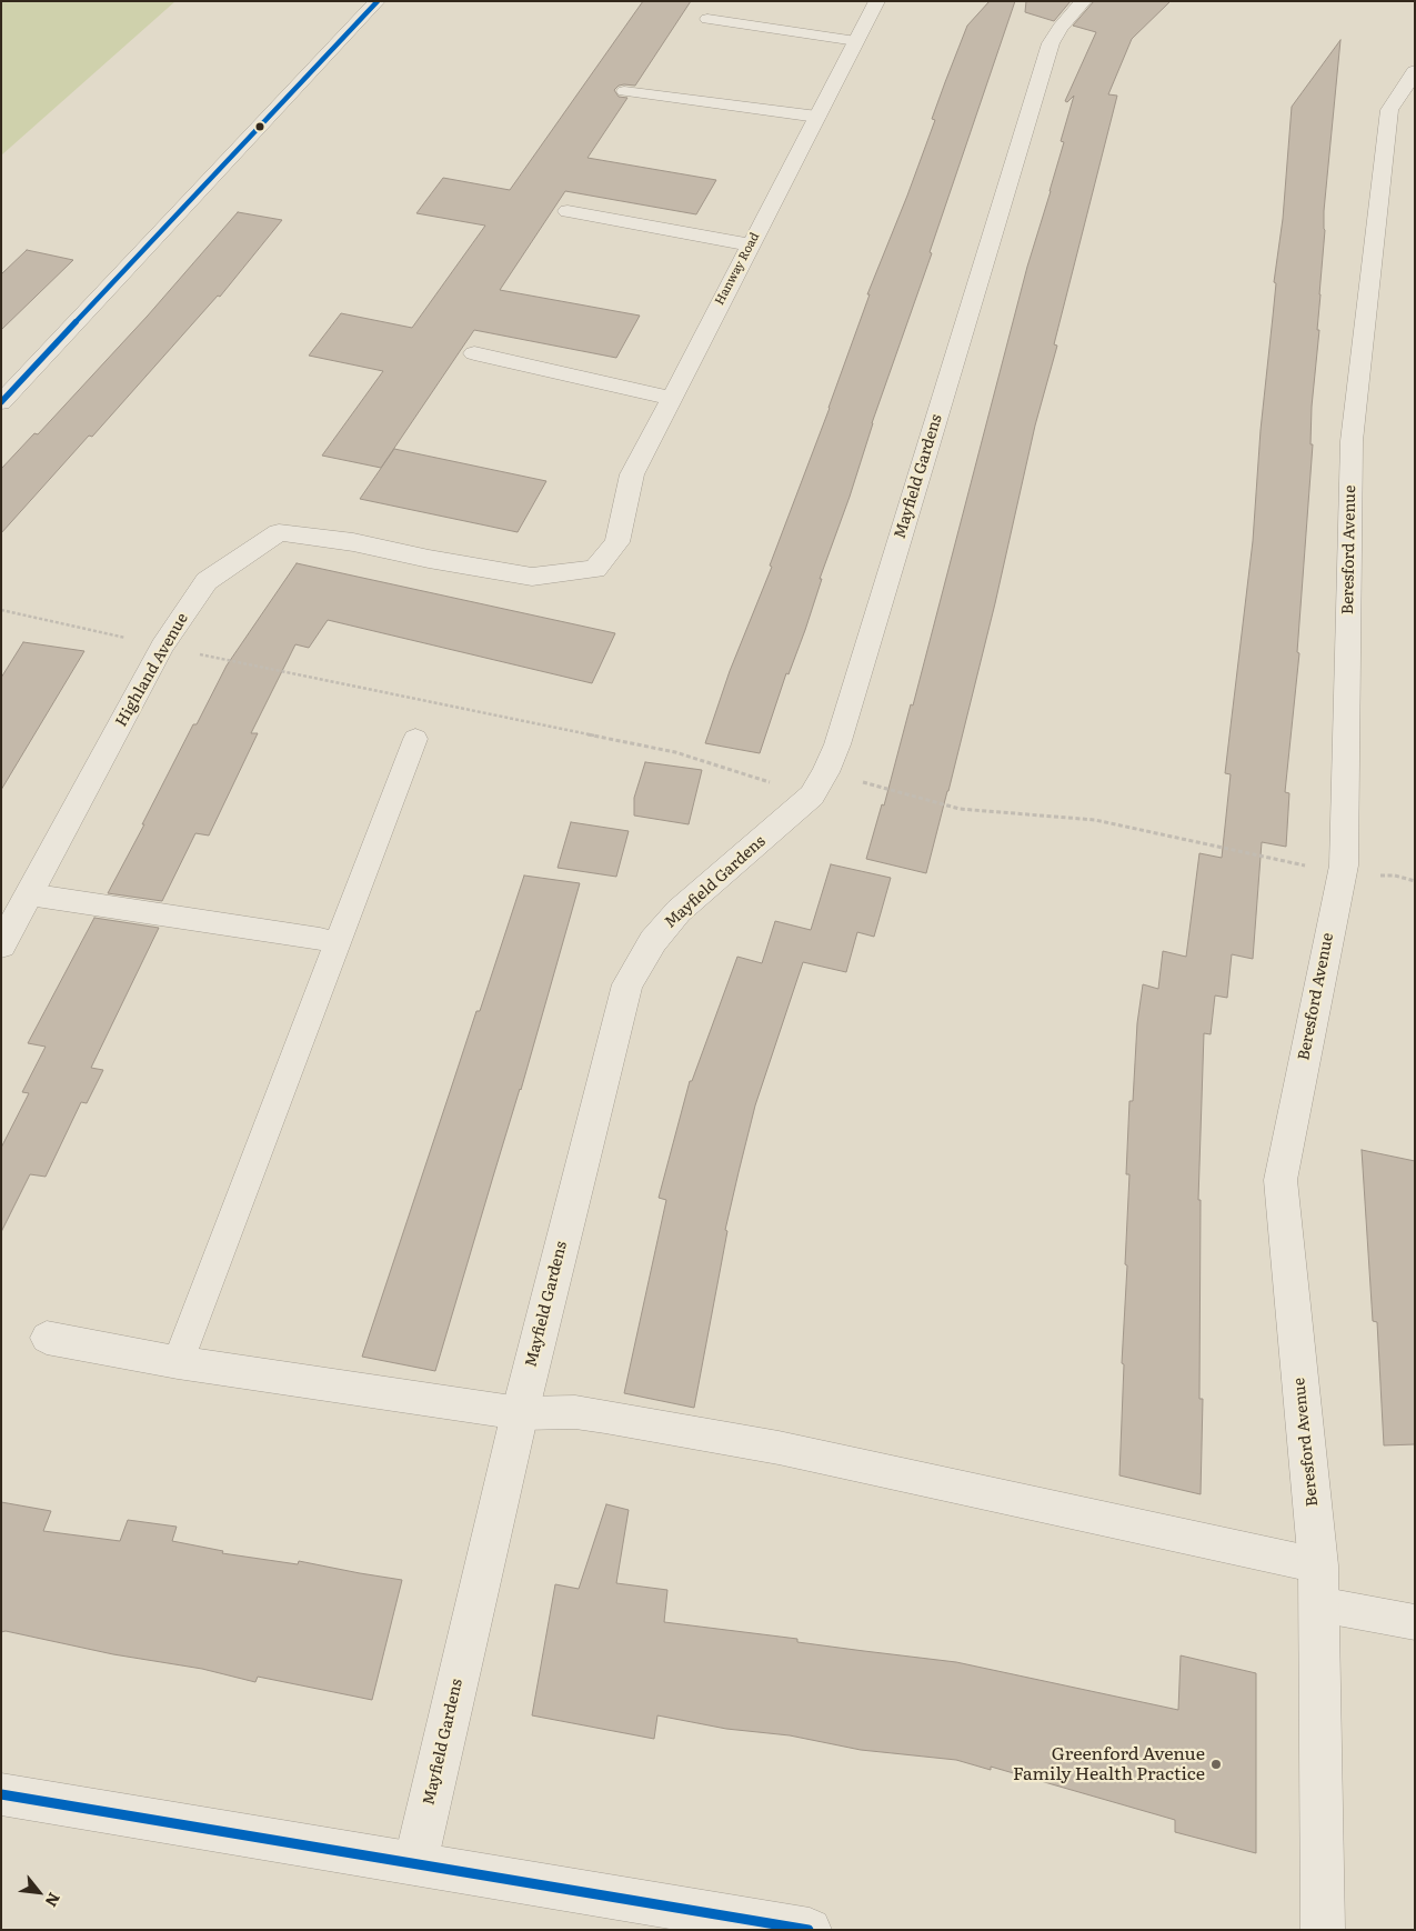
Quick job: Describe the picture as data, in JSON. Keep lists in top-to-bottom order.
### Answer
{
  "streets": {
    "street": [
      "Hanway Road",
      "Mayfield Gardens",
      "Beresford Avenue",
      "Highland Avenue"
    ]
  },
  "crossings": [
    ["Hanway Road", "Highland Avenue"]
  ],
  "places": ["Greenford Avenue Family Health Practice"],
  "north": "bottom right"
}
